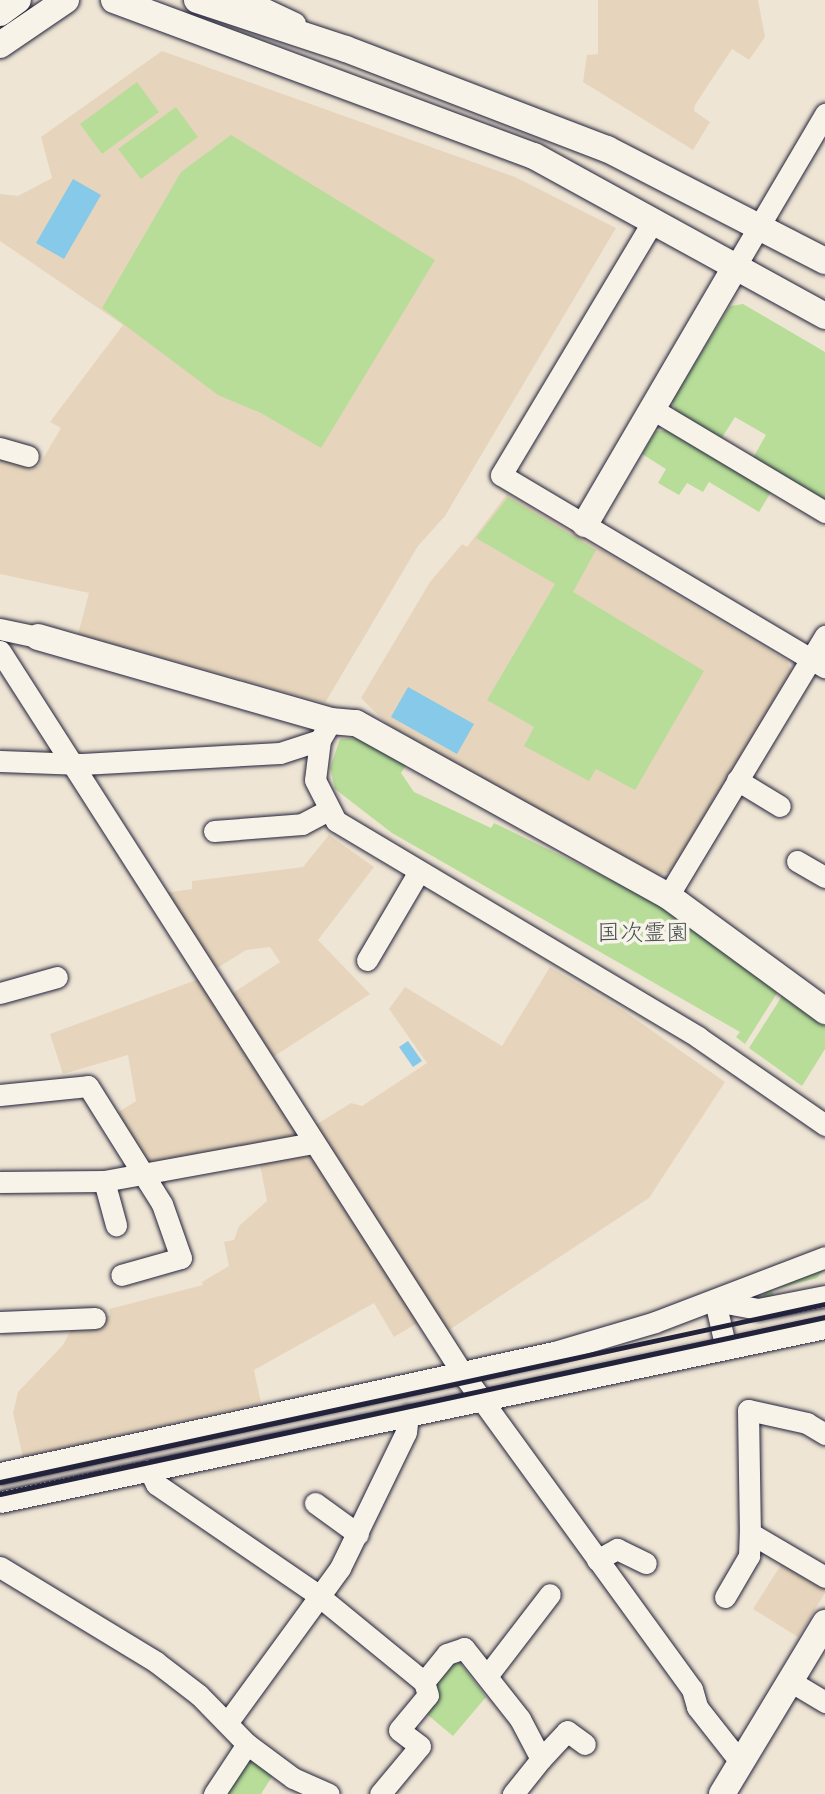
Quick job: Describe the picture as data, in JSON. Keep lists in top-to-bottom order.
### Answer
{
  "parks": ["国次霊園"]
}
